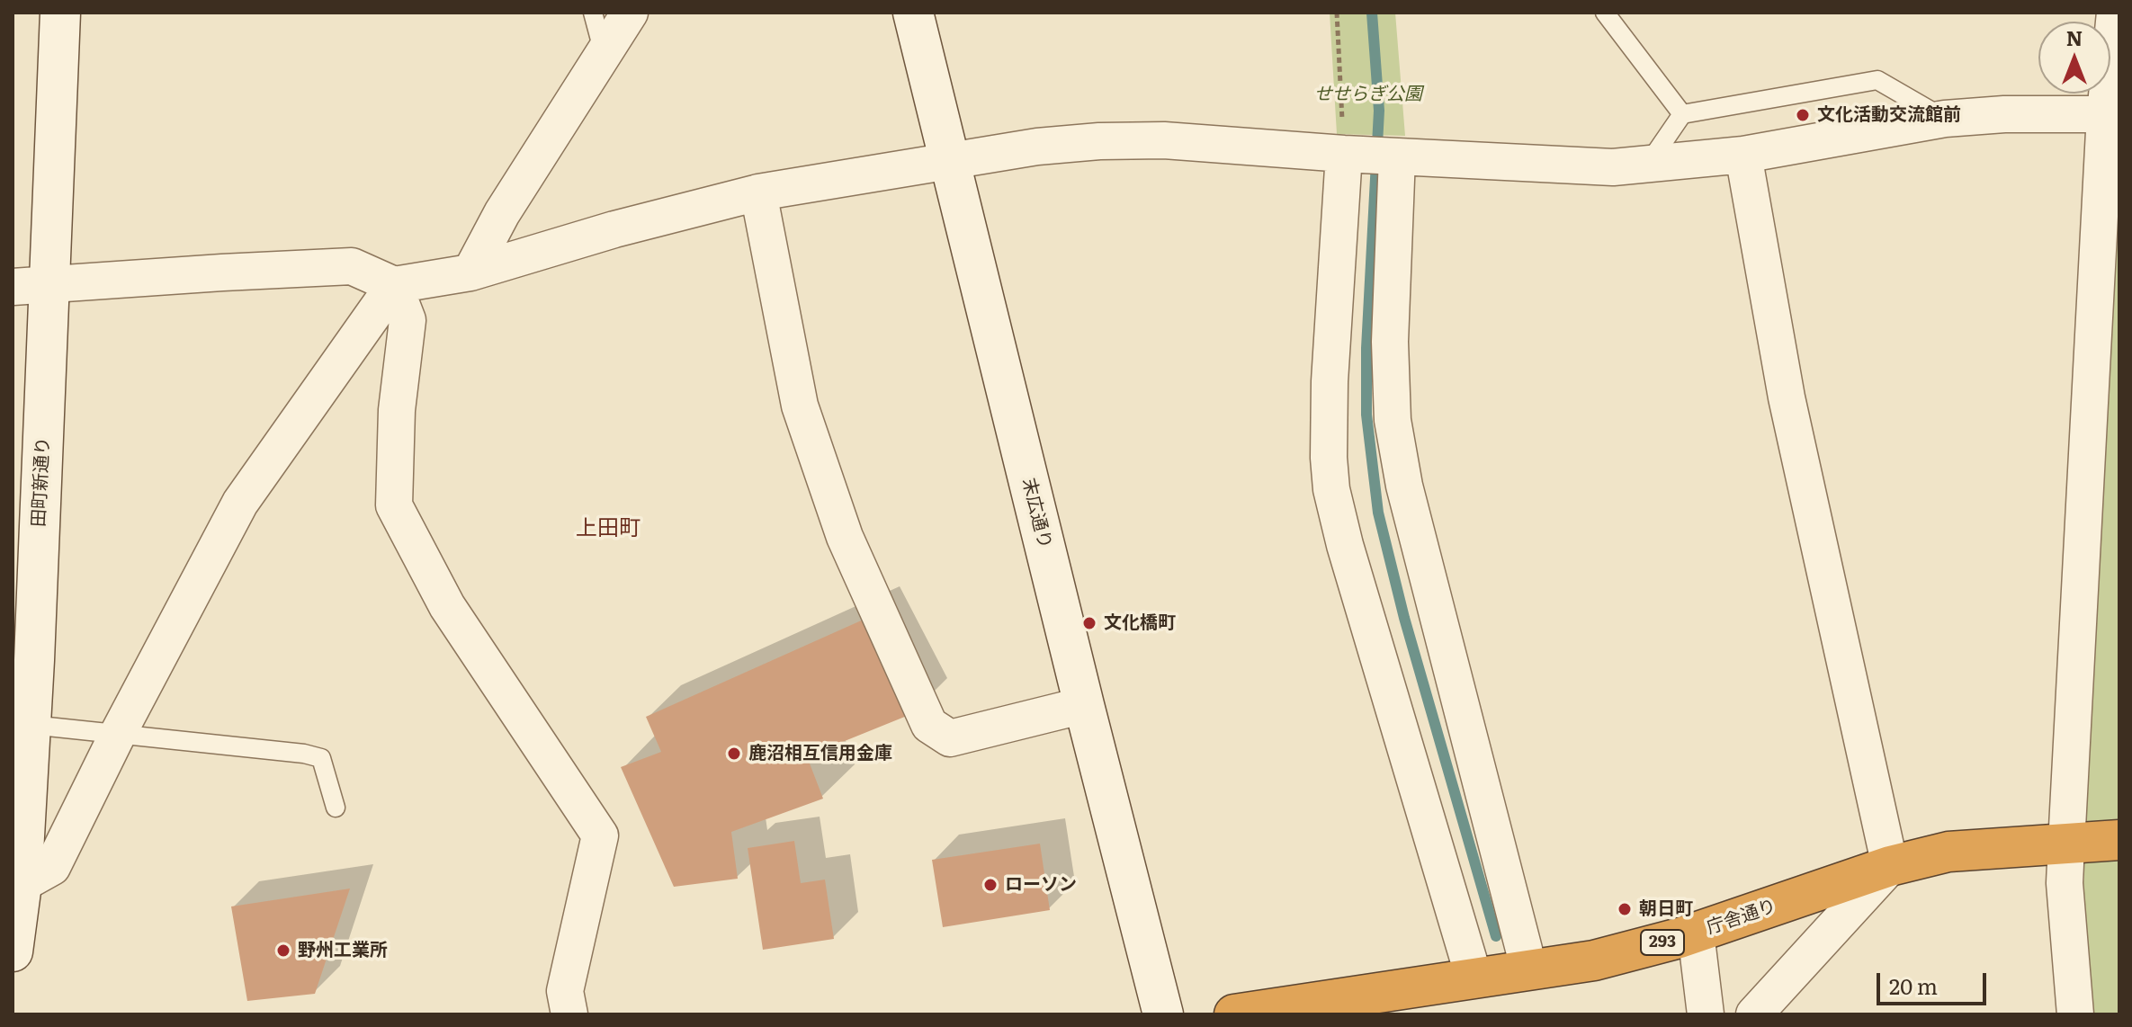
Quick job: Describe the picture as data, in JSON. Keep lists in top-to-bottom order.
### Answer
{
  "streets": {
    "highway": ["庁舎通り", "293"],
    "street": ["田町新通り", "末広通り"]
  },
  "districts": ["上田町"],
  "parks": ["せせらぎ公園"],
  "places": [
    "文化活動交流館前",
    "文化橋町",
    "鹿沼相互信用金庫",
    "ローソン",
    "朝日町",
    "野州工業所"
  ],
  "scale_bar": "20 m",
  "north": "top"
}
